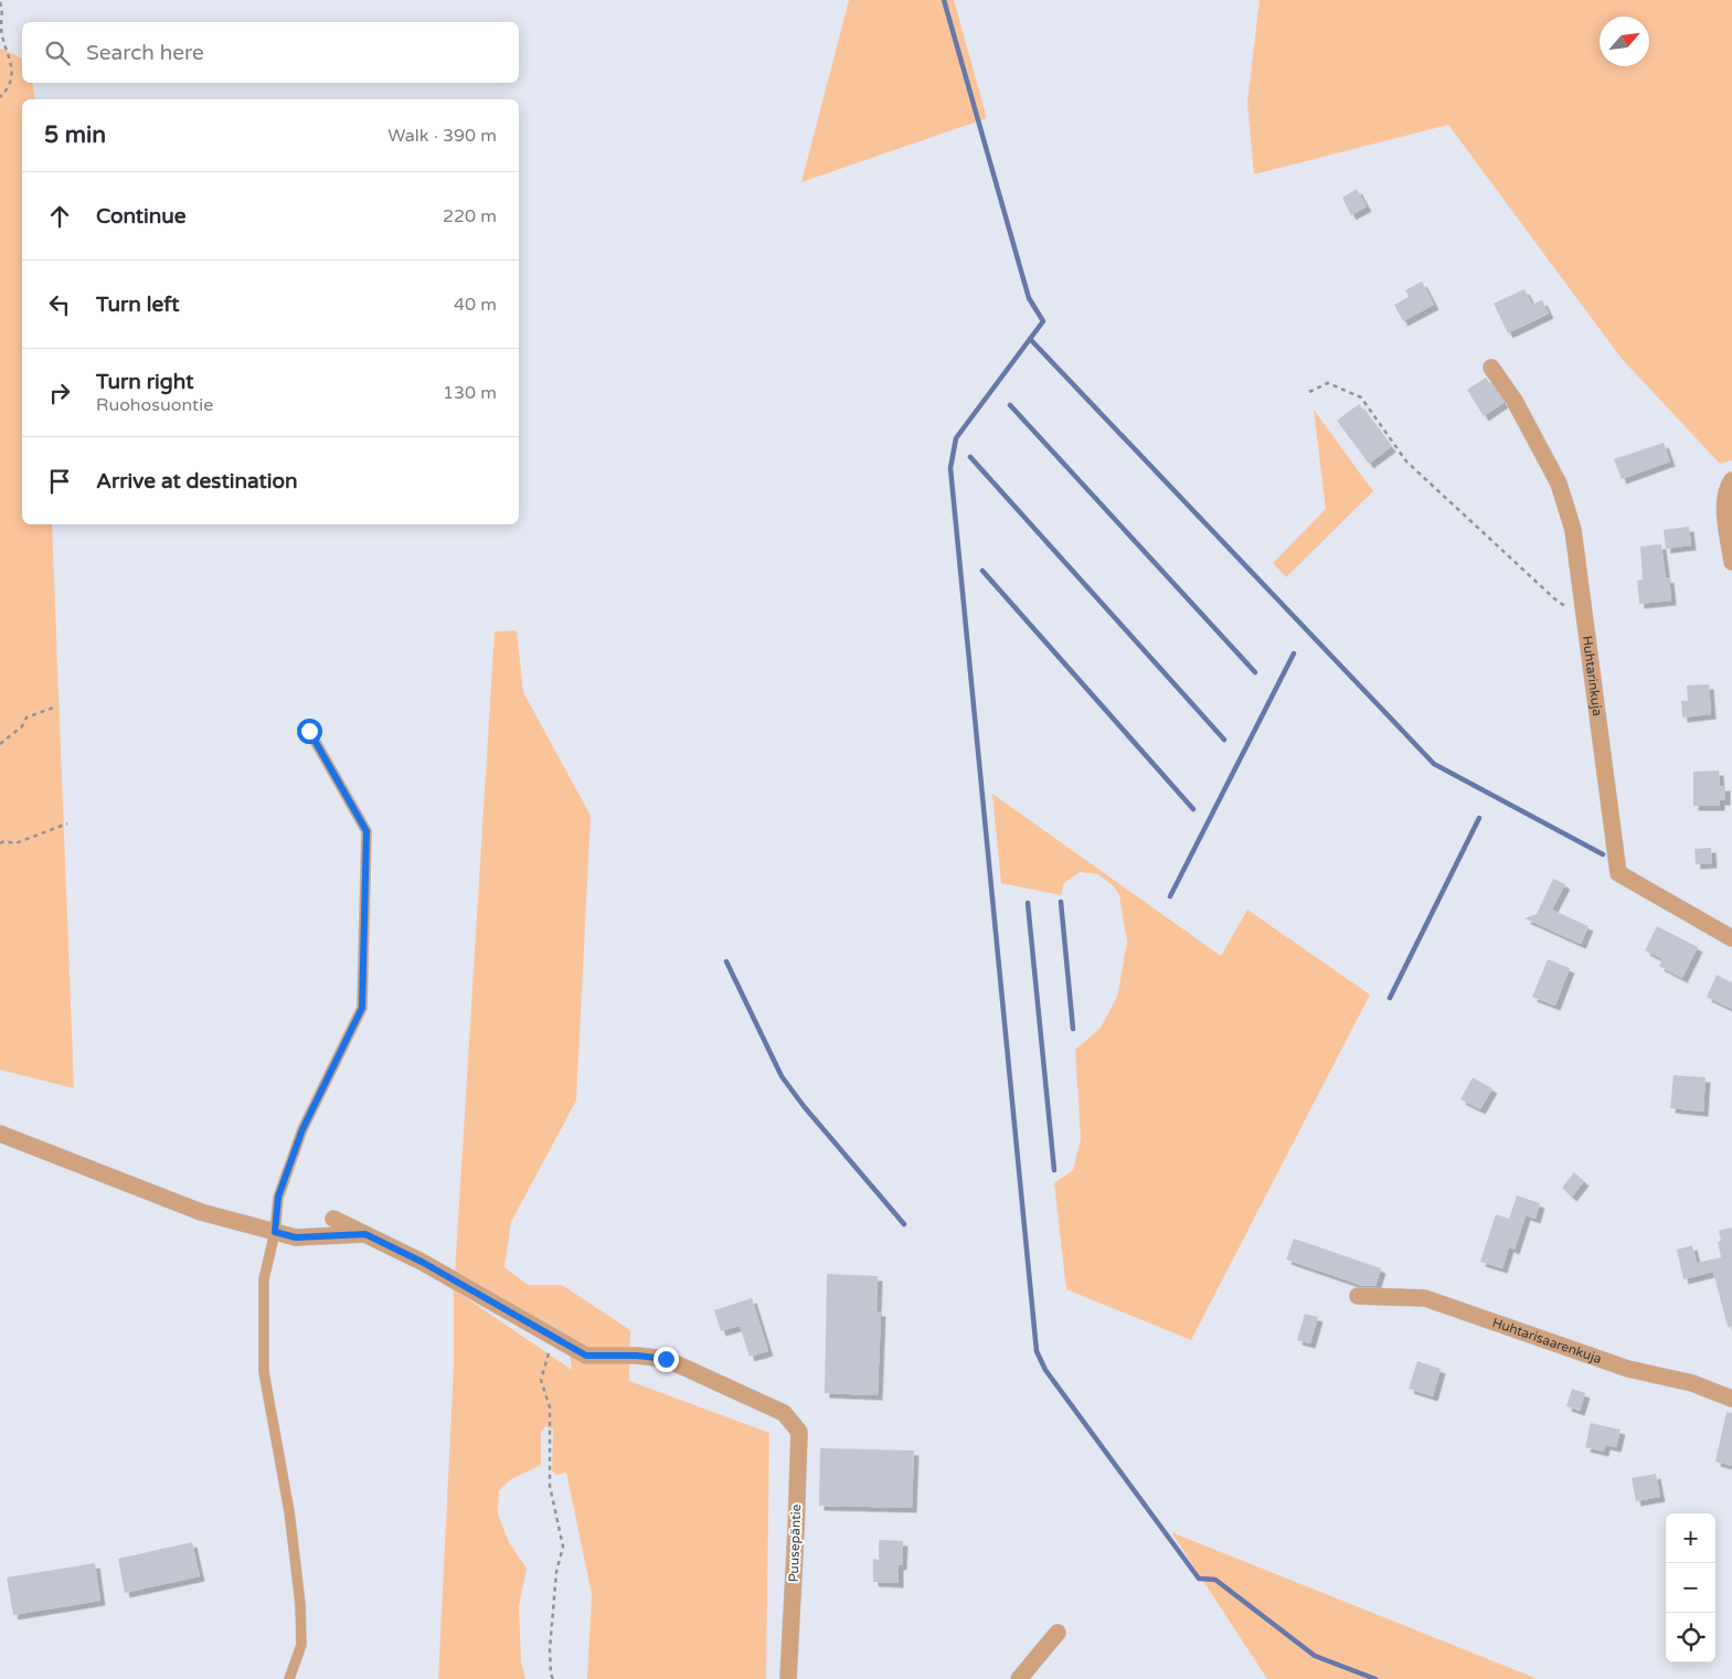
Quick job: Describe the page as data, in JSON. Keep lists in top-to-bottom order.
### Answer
{
  "streets": {
    "street": ["Huhtarinkuja", "Huhtarisaarenkuja", "Puusepäntie"]
  },
  "north": "top right",
  "page": {
    "search": "Search here",
    "heading": ["5 min", "Walk · 390 m"],
    "list": [
      ["Continue", "220 m"],
      ["Turn left", "40 m"],
      ["Turn right", "Ruohosuontie", "130 m"],
      "Arrive at destination"
    ],
    "map_buttons": ["+", "−"]
  }
}
